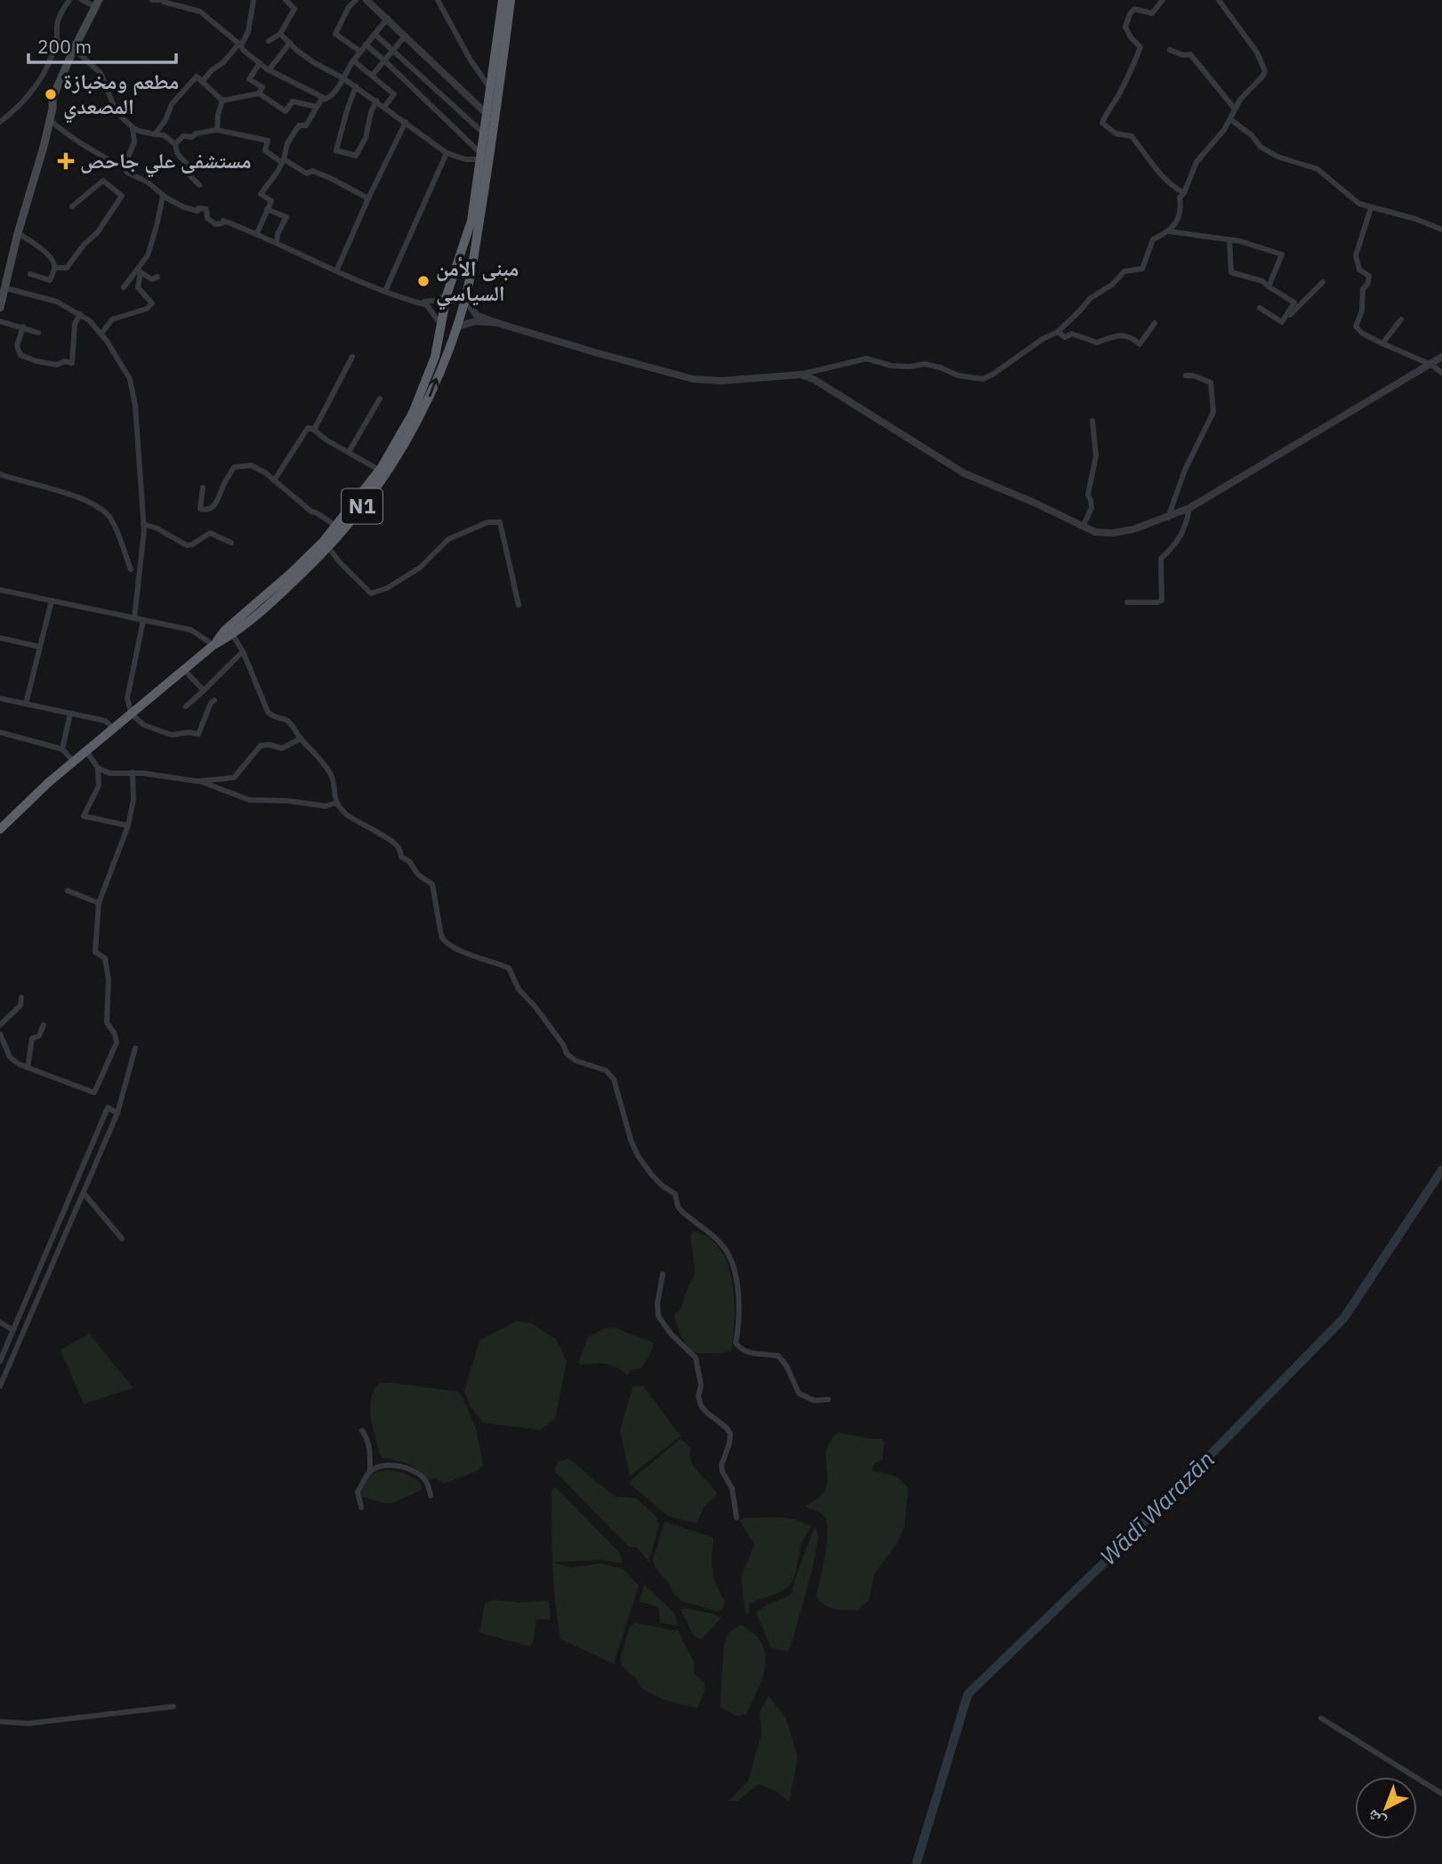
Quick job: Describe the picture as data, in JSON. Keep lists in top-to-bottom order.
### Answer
{
  "streets": {
    "highway": ["N1"]
  },
  "water": ["Wādī Warazān"],
  "places": {
    "other": ["مطعم ومخبازة المصعدي", "مبنى الأمن السياسي"],
    "health": ["مستشفى علي جاحص"]
  },
  "scale_bar": "200 m",
  "north": "bottom left"
}
